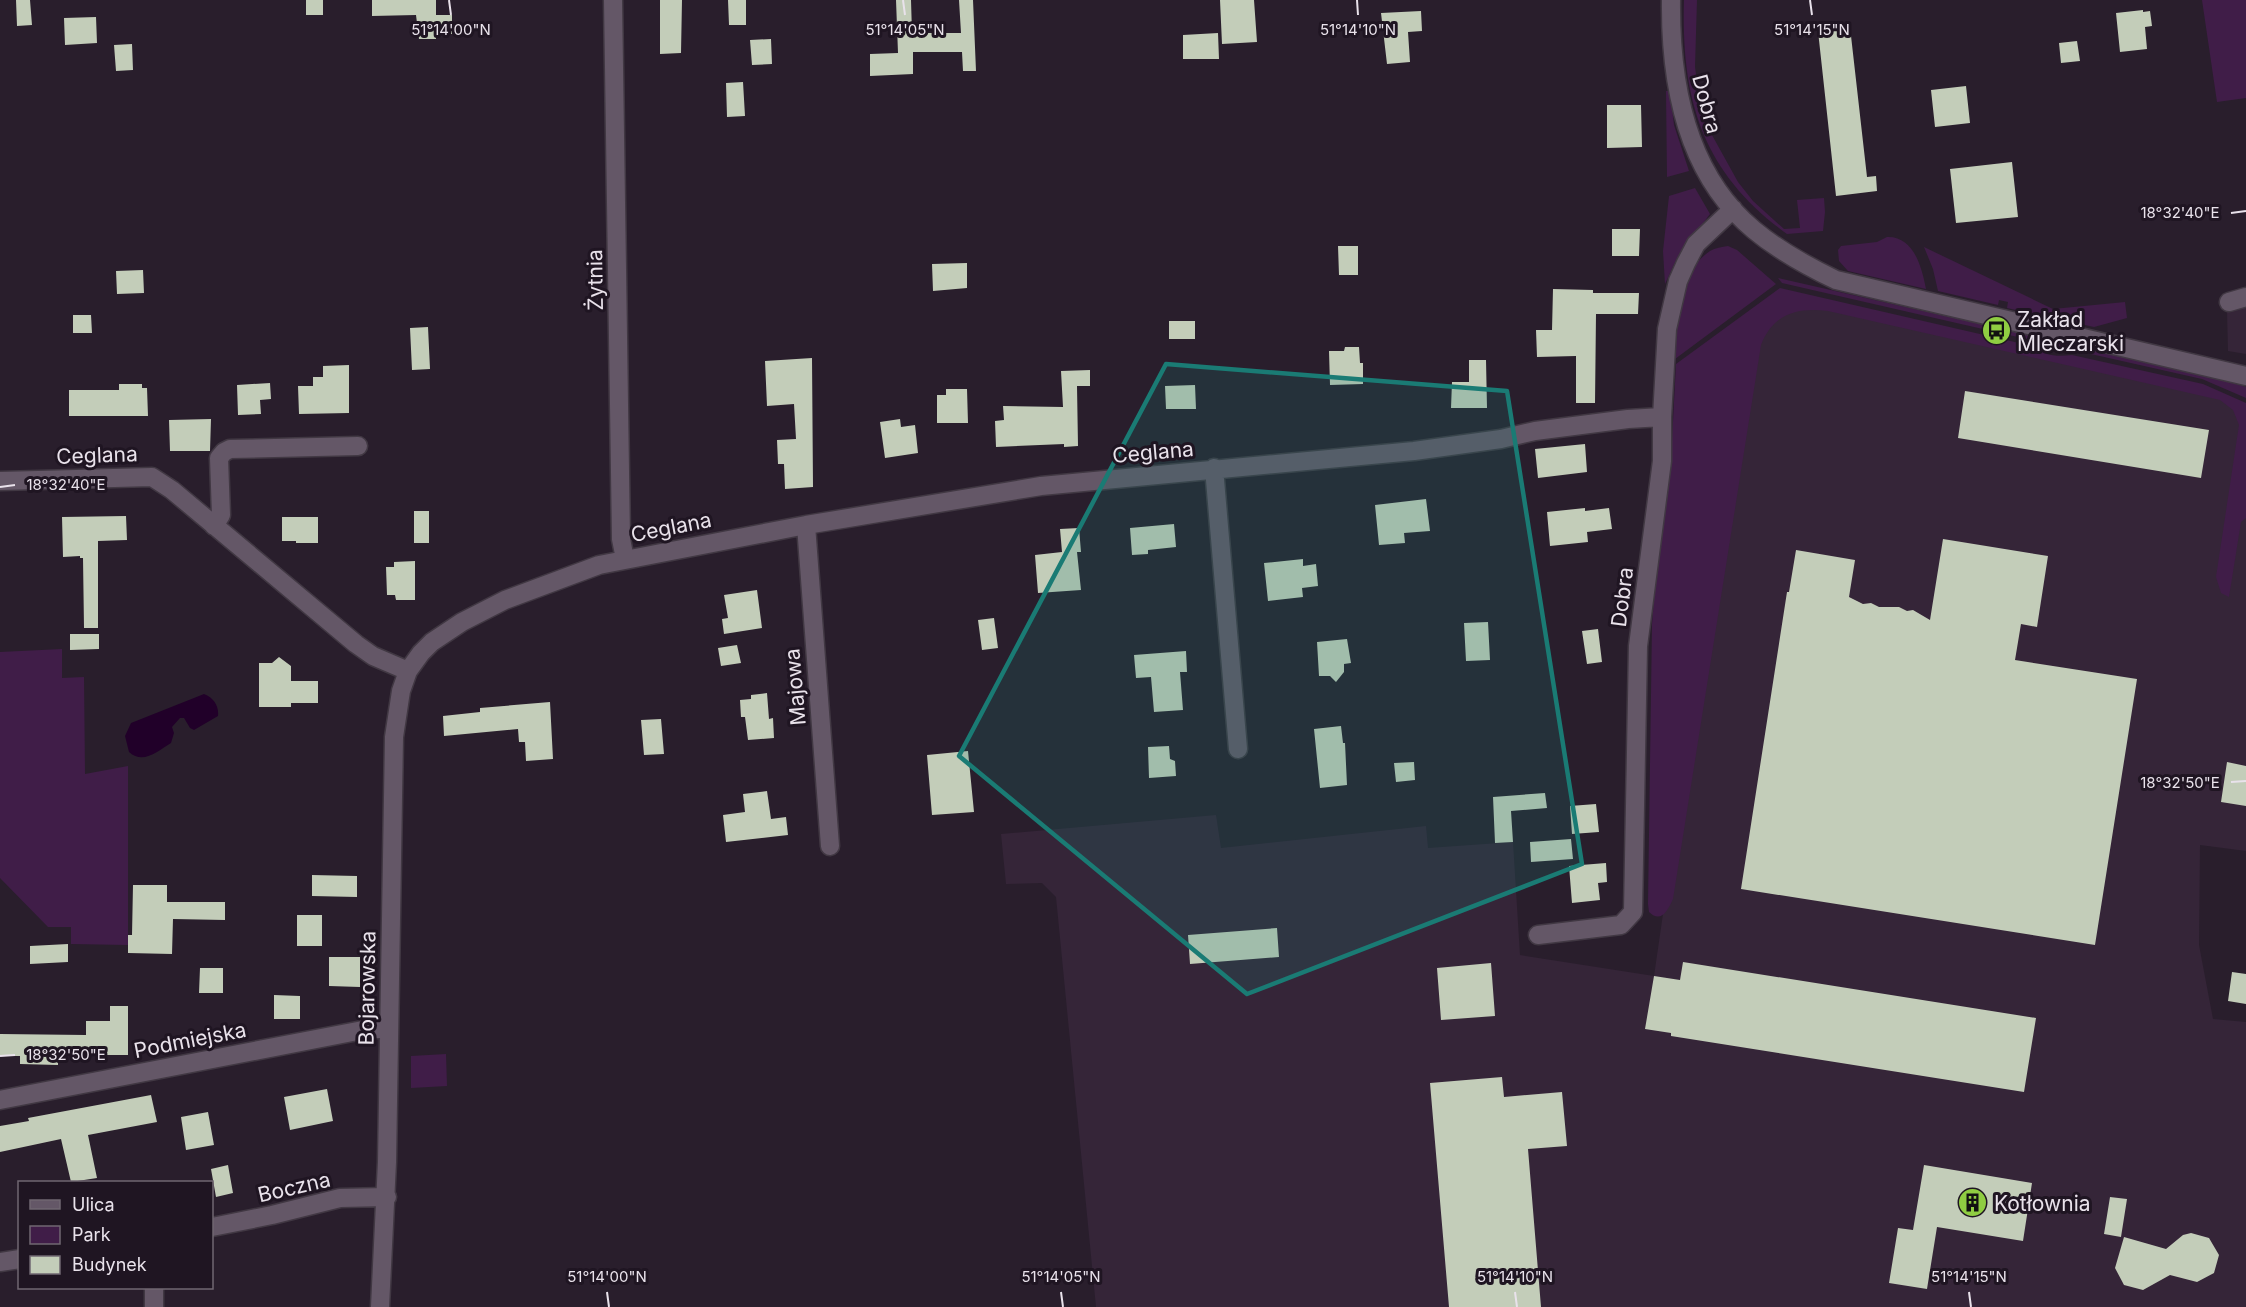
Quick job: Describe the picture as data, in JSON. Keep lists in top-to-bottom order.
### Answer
{
  "streets": {
    "street": [
      "Dobra",
      "Żytnia",
      "Ceglana",
      "Majowa",
      "Bojarowska",
      "Podmiejska",
      "Boczna"
    ]
  },
  "crossings": [
    ["Dobra", "Ceglana"],
    ["Żytnia", "Ceglana"],
    ["Ceglana", "Majowa"],
    ["Ceglana", "Bojarowska"],
    ["Bojarowska", "Podmiejska"],
    ["Bojarowska", "Boczna"]
  ],
  "places": {
    "bus stop": ["Zakład Mleczarski"],
    "building": ["Kotłownia"]
  },
  "legend": ["Ulica", "Park", "Budynek"],
  "coordinates": [
    "51°14'00\"N",
    "51°14'05\"N",
    "51°14'10\"N",
    "51°14'15\"N",
    "18°32'40\"E",
    "18°32'50\"E"
  ]
}
